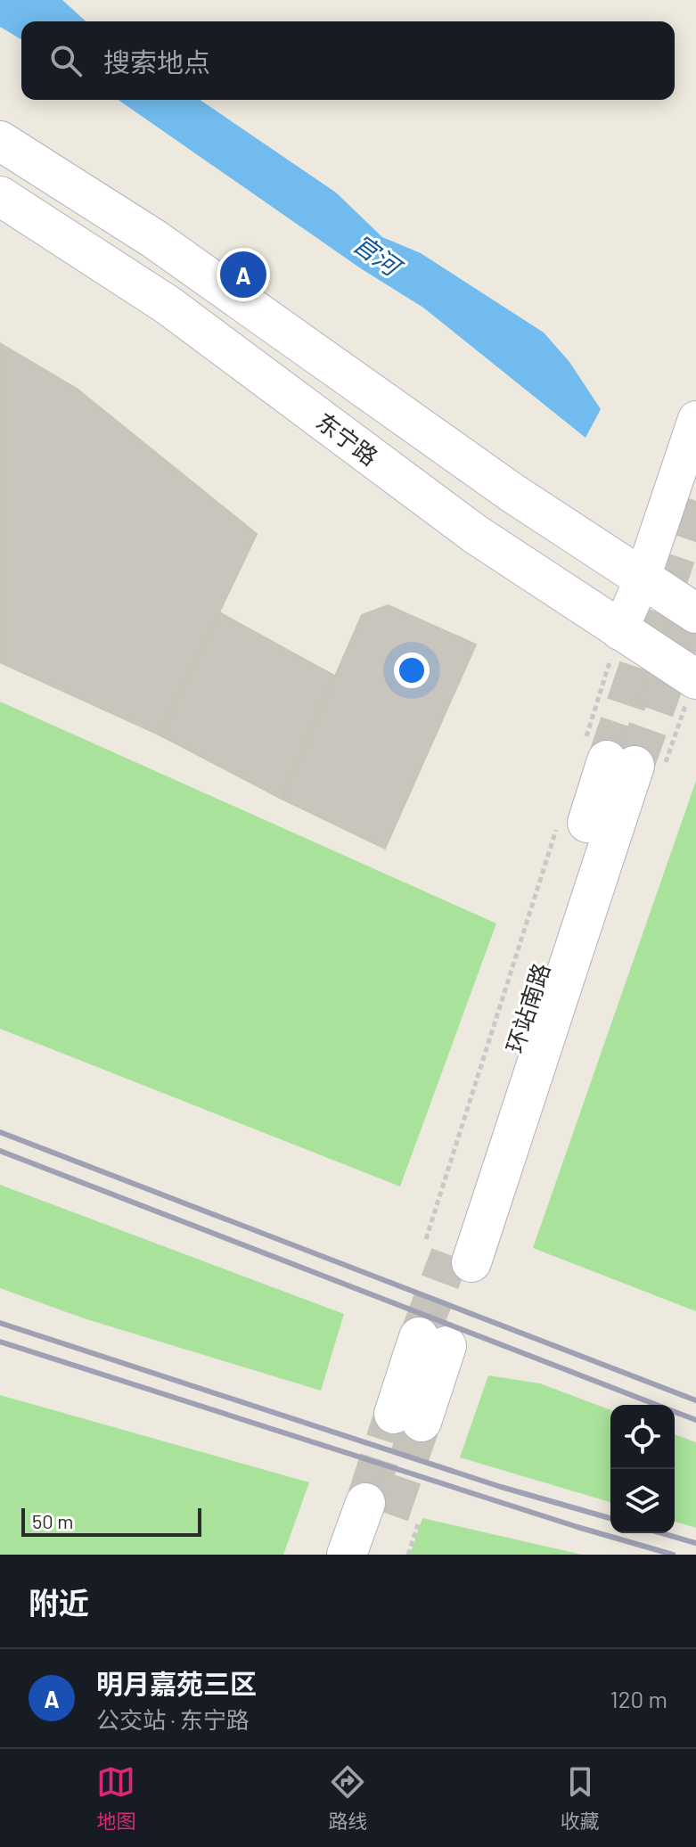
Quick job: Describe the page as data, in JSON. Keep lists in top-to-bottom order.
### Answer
{
  "streets": {
    "main road": ["东宁路", "环站南路"]
  },
  "water": ["官河"],
  "scale_bar": "50 m",
  "page": {
    "search": "搜索地点",
    "pins": "A",
    "scale": "50 m",
    "heading": "附近",
    "list": [
      {
        "mark": "A",
        "name": "明月嘉苑三区",
        "note": "公交站 · 东宁路",
        "value": "120 m"
      }
    ],
    "nav": ["地图", "路线", "收藏"]
  }
}
